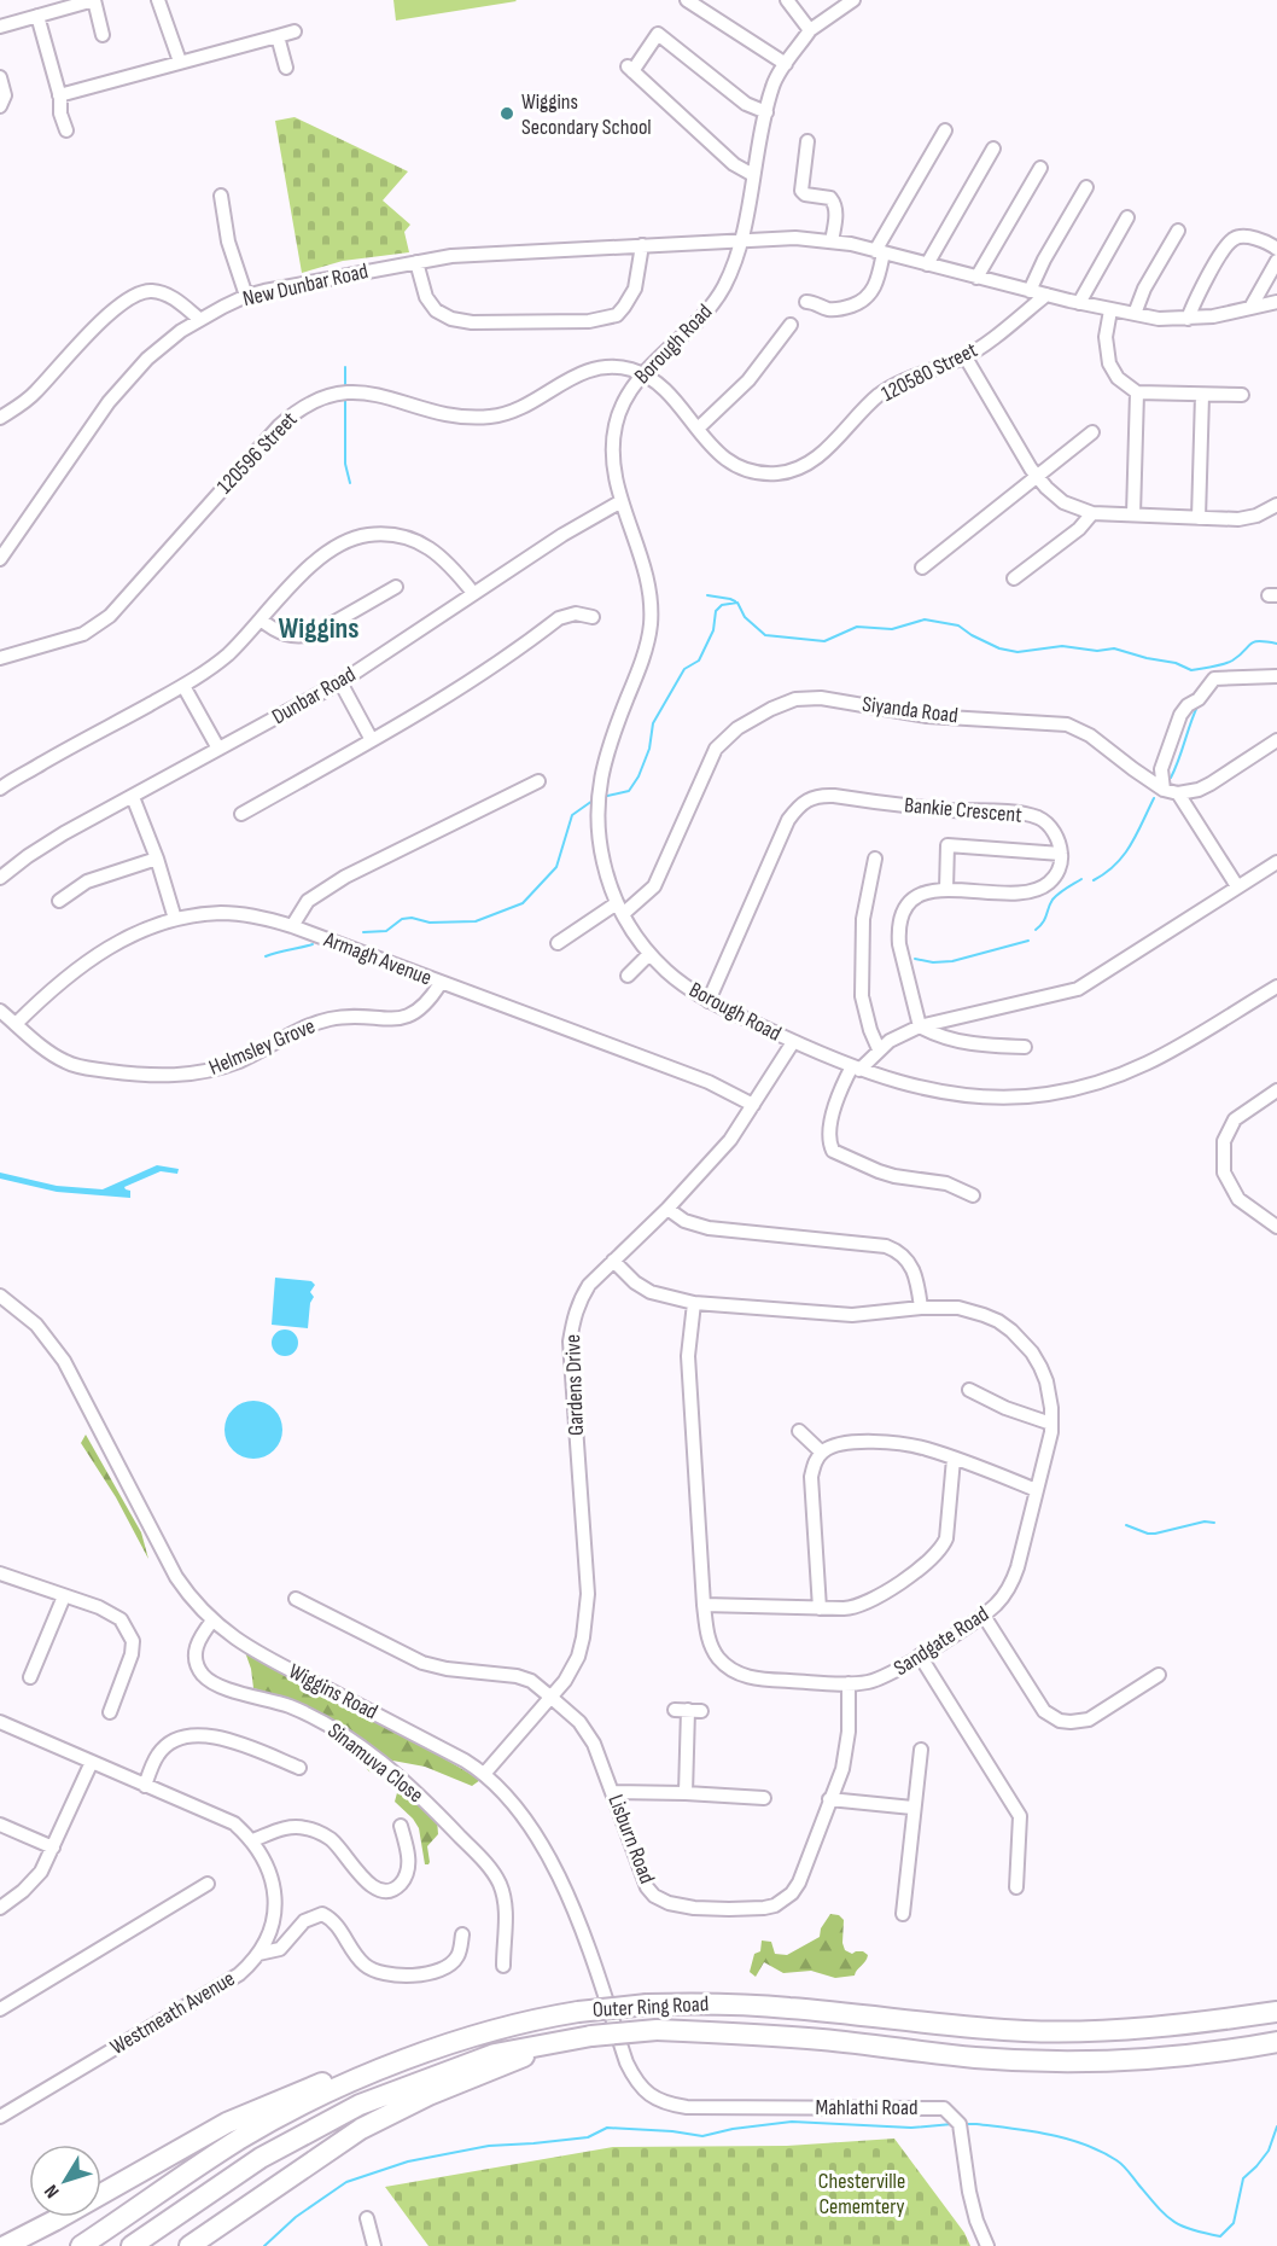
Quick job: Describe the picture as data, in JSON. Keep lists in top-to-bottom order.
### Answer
{
  "streets": {
    "highway": ["Outer Ring Road"],
    "street": [
      "New Dunbar Road",
      "Borough Road",
      "120580 Street",
      "120596 Street",
      "Dunbar Road",
      "Siyanda Road",
      "Bankie Crescent",
      "Armagh Avenue",
      "Helmsley Grove",
      "Gardens Drive",
      "Sandgate Road",
      "Wiggins Road",
      "Sinamuva Close",
      "Lisburn Road",
      "Westmeath Avenue",
      "Mahlathi Road"
    ]
  },
  "crossings": [
    ["New Dunbar Road", "Borough Road"],
    ["New Dunbar Road", "120580 Street"],
    ["Borough Road", "120580 Street"],
    ["Borough Road", "120596 Street"],
    ["Borough Road", "Dunbar Road"],
    ["Borough Road", "Siyanda Road"],
    ["Borough Road", "Bankie Crescent"],
    ["Borough Road", "Gardens Drive"],
    ["120580 Street", "120596 Street"],
    ["Armagh Avenue", "Helmsley Grove"],
    ["Armagh Avenue", "Gardens Drive"],
    ["Gardens Drive", "Sandgate Road"],
    ["Gardens Drive", "Wiggins Road"],
    ["Gardens Drive", "Lisburn Road"],
    ["Sandgate Road", "Lisburn Road"],
    ["Wiggins Road", "Sinamuva Close"],
    ["Wiggins Road", "Mahlathi Road"]
  ],
  "districts": ["Wiggins"],
  "parks": ["Chesterville Cememtery"],
  "places": ["Wiggins Secondary School"],
  "north": "bottom left"
}
